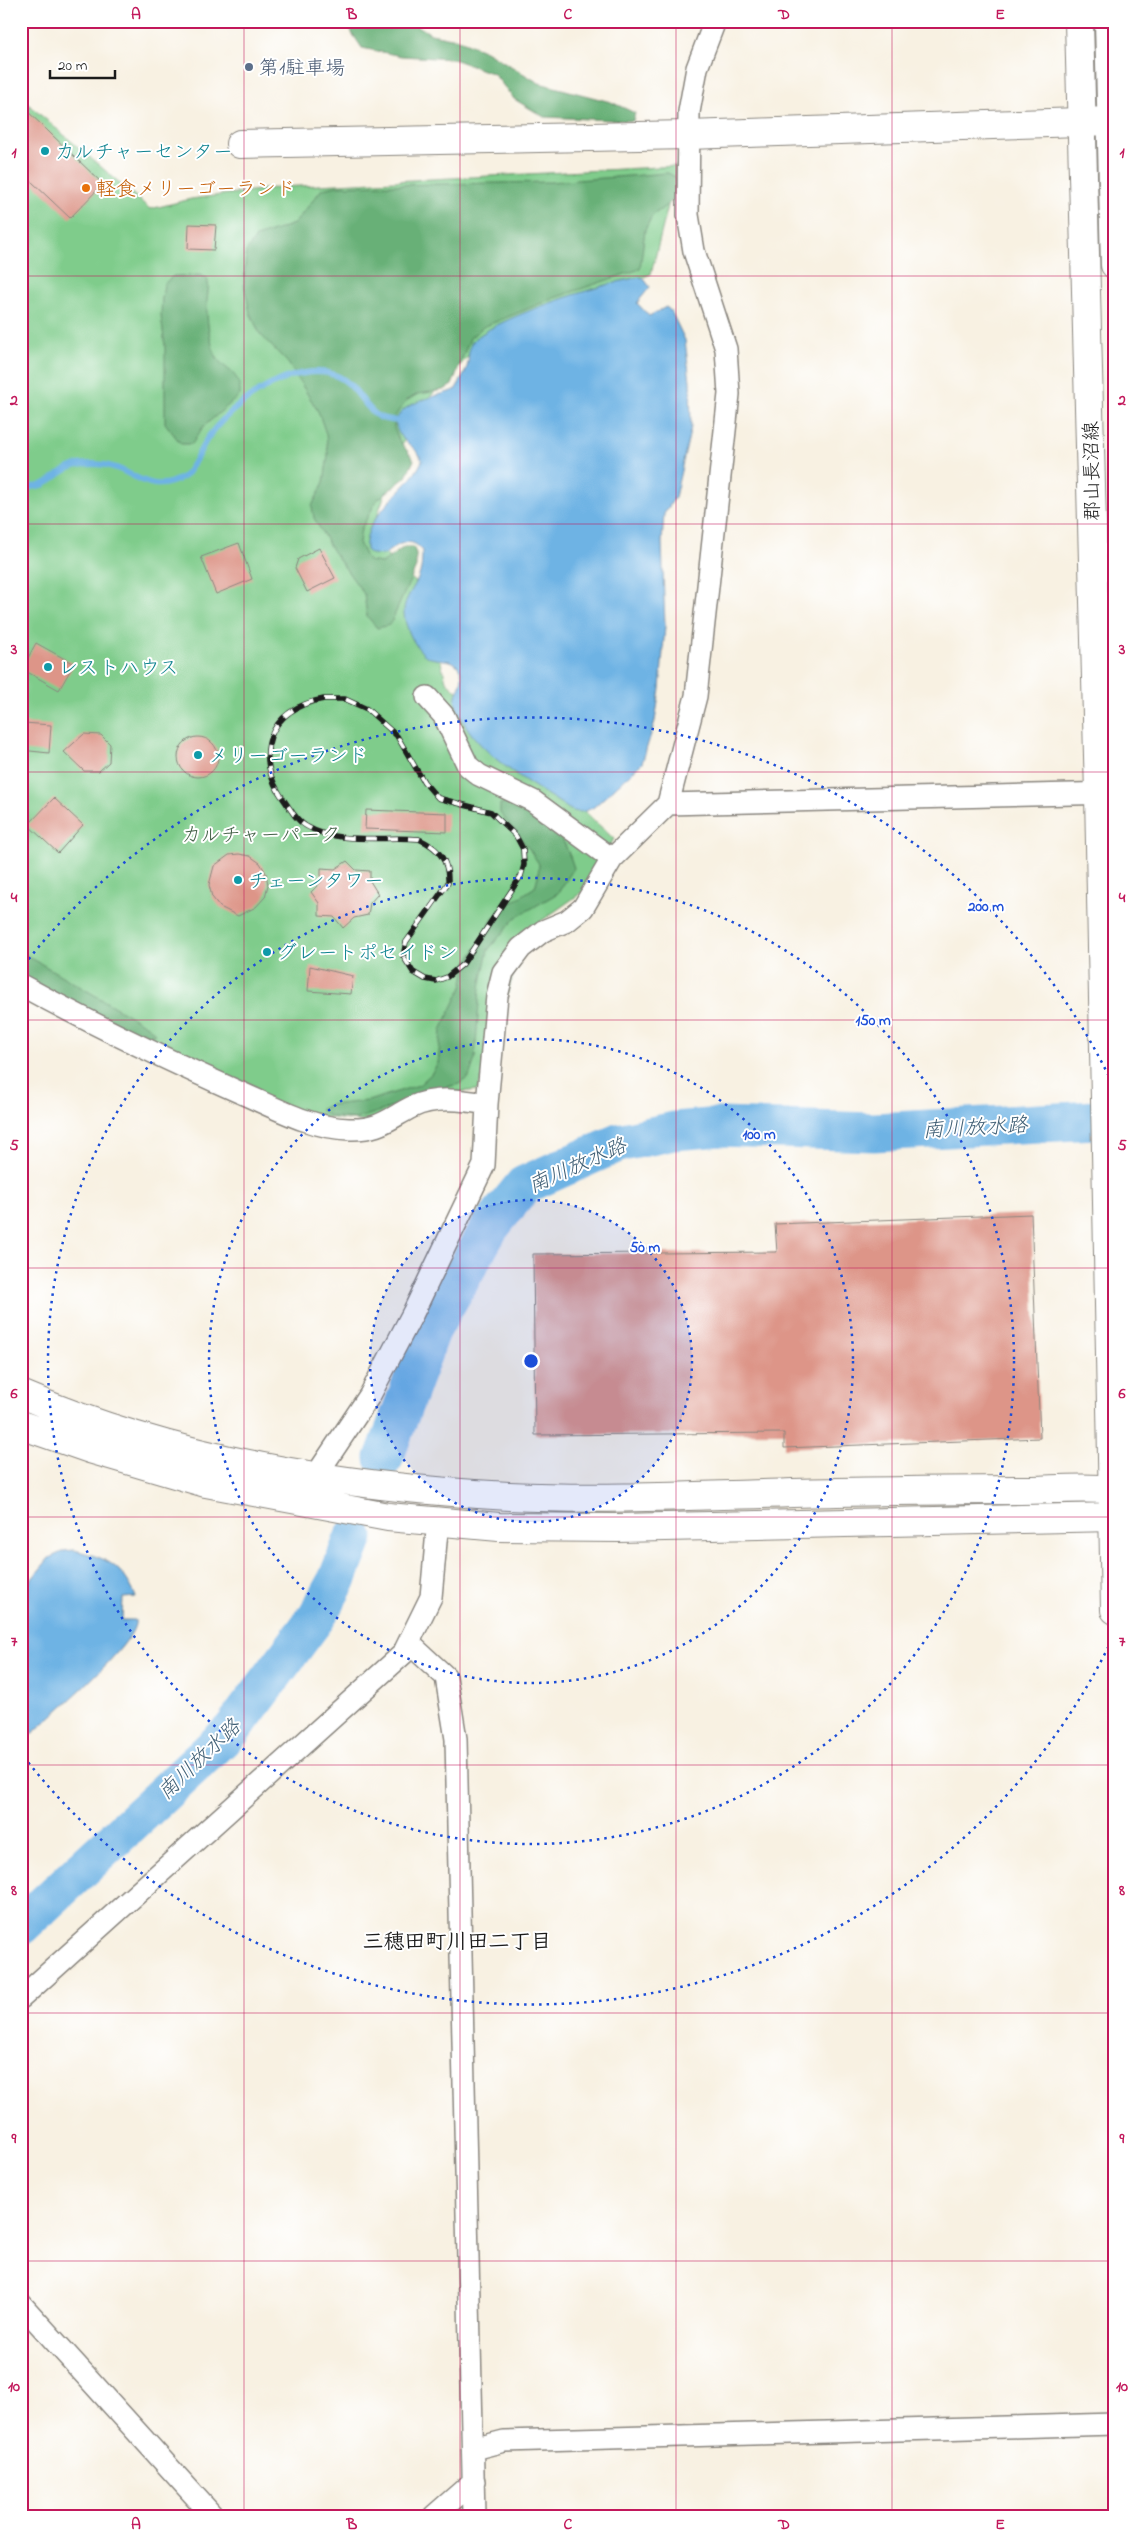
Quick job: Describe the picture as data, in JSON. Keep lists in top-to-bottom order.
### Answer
{
  "streets": {
    "street": ["郡山長沼線"]
  },
  "districts": ["三穂田町川田二丁目"],
  "water": ["南川放水路"],
  "parks": ["カルチャーパーク"],
  "places": [
    "第1駐車場",
    "カルチャーセンター",
    "軽食メリーゴーランド",
    "レストハウス",
    "メリーゴーランド",
    "チェーンタワー",
    "グレートポセイドン"
  ],
  "scale_bar": "20 m",
  "grid": {
    "columns": [
      "A",
      "B",
      "C",
      "D",
      "E"
    ],
    "rows": [
      "1",
      "2",
      "3",
      "4",
      "5",
      "6",
      "7",
      "8",
      "9",
      "10"
    ]
  },
  "rings": [
    "200 m",
    "150 m",
    "100 m",
    "50 m"
  ]
}
